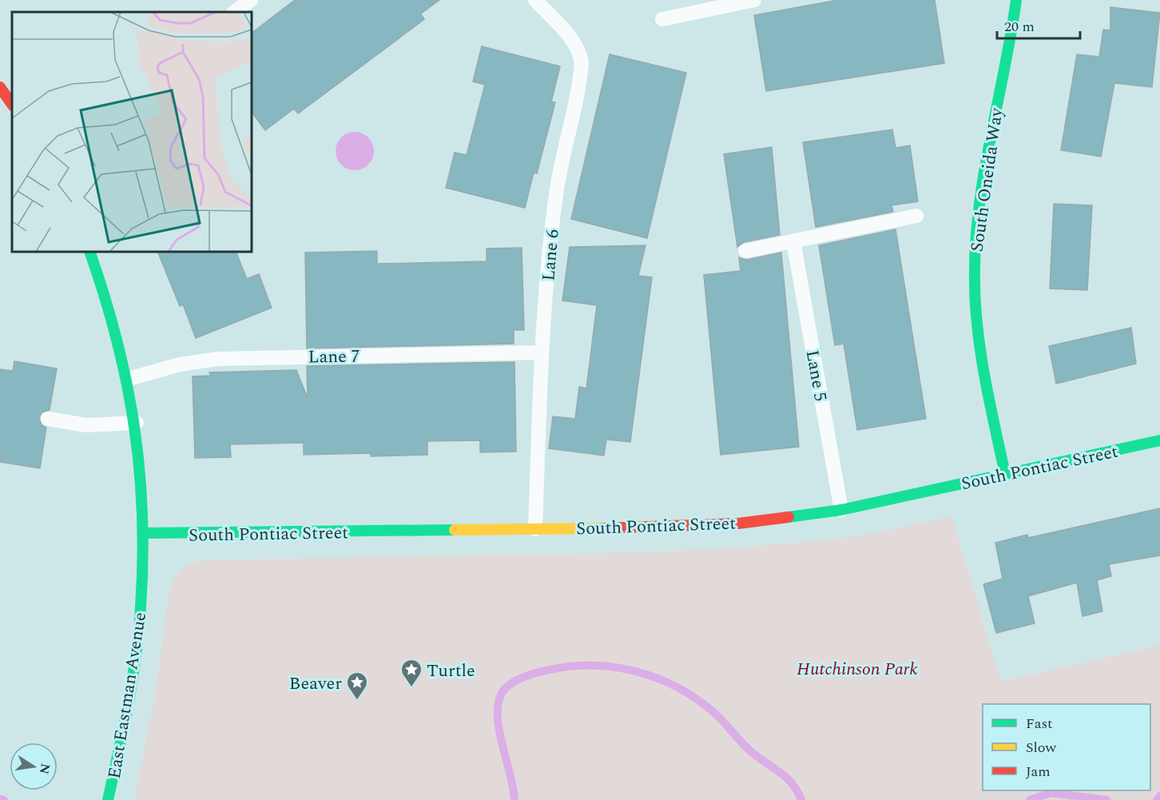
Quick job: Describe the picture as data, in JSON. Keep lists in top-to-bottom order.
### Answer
{
  "streets": {
    "street": ["South Oneida Way", "South Pontiac Street", "East Eastman Avenue"],
    "lane": ["Lane 6", "Lane 7", "Lane 5"]
  },
  "crossings": [
    ["South Oneida Way", "South Pontiac Street"],
    ["Lane 6", "Lane 7"],
    ["Lane 6", "South Pontiac Street"],
    ["Lane 7", "East Eastman Avenue"],
    ["Lane 5", "South Pontiac Street"],
    ["South Pontiac Street", "East Eastman Avenue"]
  ],
  "parks": ["Hutchinson Park"],
  "places": {
    "place": ["Turtle", "Beaver"]
  },
  "legend": ["Fast", "Slow", "Jam"],
  "scale_bar": "20 m",
  "north": "right"
}
